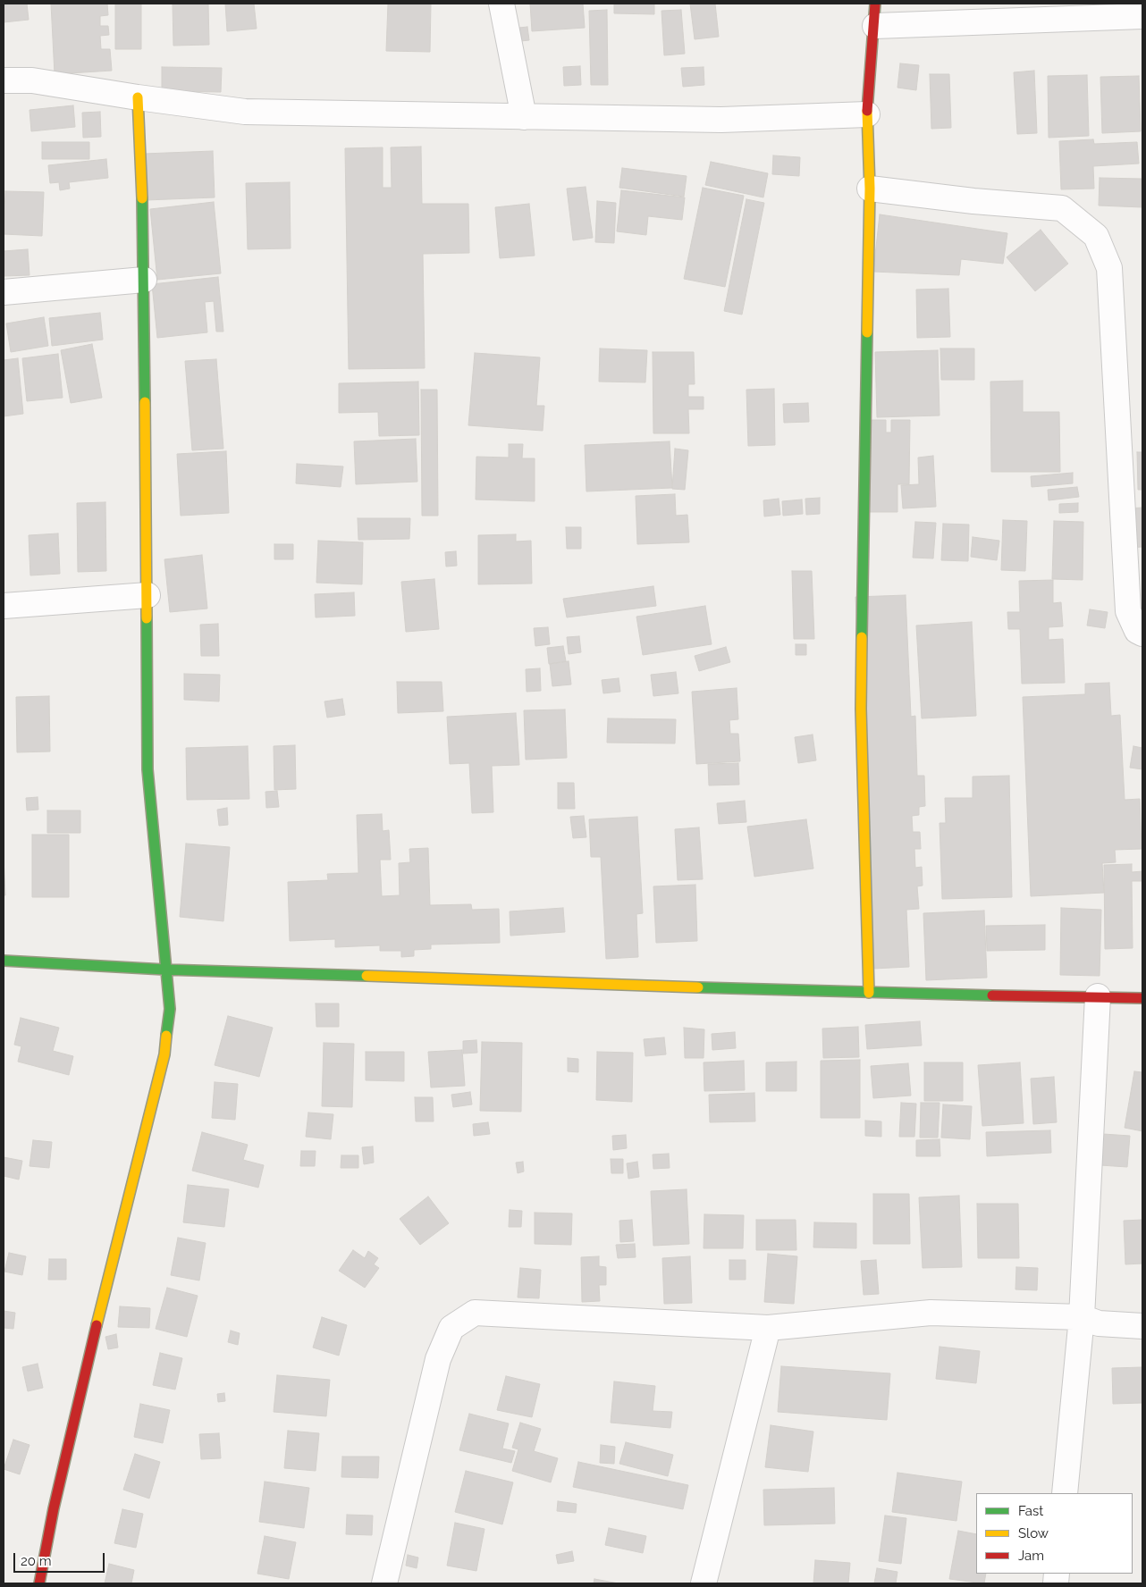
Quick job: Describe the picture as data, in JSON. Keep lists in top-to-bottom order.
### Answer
{
  "legend": ["Fast", "Slow", "Jam"],
  "scale_bar": "20 m"
}
